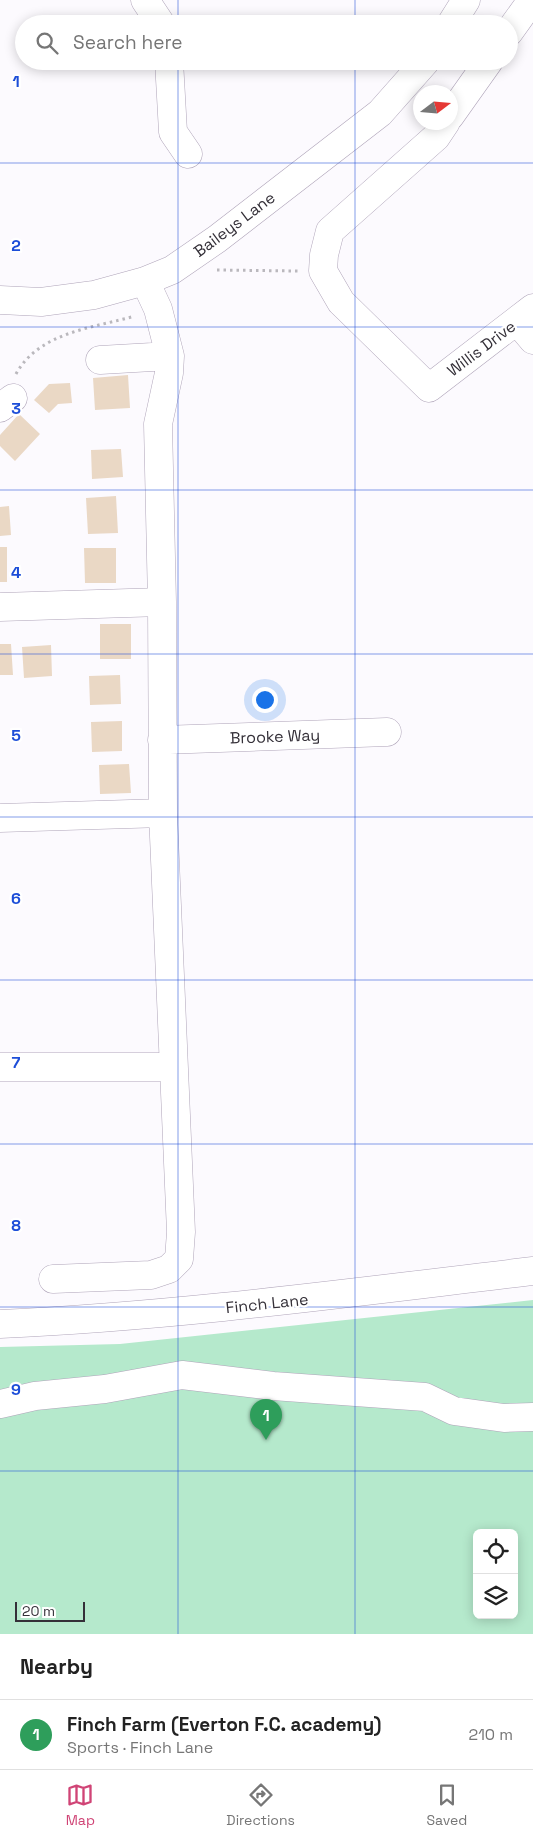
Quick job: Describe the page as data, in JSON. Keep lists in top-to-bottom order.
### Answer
{
  "streets": {
    "street": [
      "Baileys Lane",
      "Willis Drive",
      "Brooke Way",
      "Finch Lane"
    ]
  },
  "scale_bar": "20 m",
  "north": "right",
  "page": {
    "search": "Search here",
    "pins": "1",
    "scale": "20 m",
    "heading": "Nearby",
    "list": [
      {
        "mark": "1",
        "name": "Finch Farm (Everton F.C. academy)",
        "note": "Sports · Finch Lane",
        "value": "210 m"
      }
    ],
    "nav": ["Map", "Directions", "Saved"]
  },
  "grid": {
    "rows": [
      "1",
      "2",
      "3",
      "4",
      "5",
      "6",
      "7",
      "8",
      "9"
    ]
  }
}
